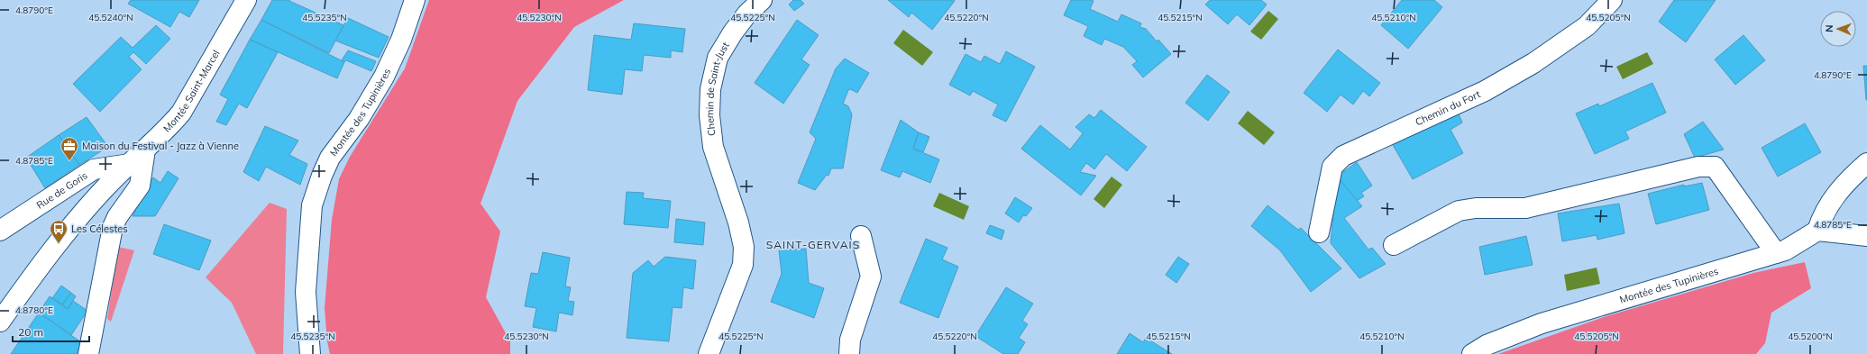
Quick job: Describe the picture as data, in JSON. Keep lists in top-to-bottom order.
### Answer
{
  "streets": {
    "street": [
      "Montée Saint-Marcel",
      "Chemin de Saint-Just",
      "Chemin du Fort",
      "Montée des Tupinières",
      "Rue de Goris"
    ]
  },
  "crossings": [
    ["Montée Saint-Marcel", "Rue de Goris"]
  ],
  "districts": ["SAINT-GERVAIS"],
  "places": {
    "office": ["Maison du Festival - Jazz à Vienne"],
    "bus stop": ["Les Célestes"]
  },
  "scale_bar": "20 m",
  "north": "left",
  "coordinates": [
    "4.8790°E",
    "45.5240°N",
    "45.5235°N",
    "45.5230°N",
    "45.5225°N",
    "45.5220°N",
    "45.5215°N",
    "45.5210°N",
    "45.5205°N",
    "4.8785°E",
    "4.8780°E",
    "45.5200°N"
  ]
}
